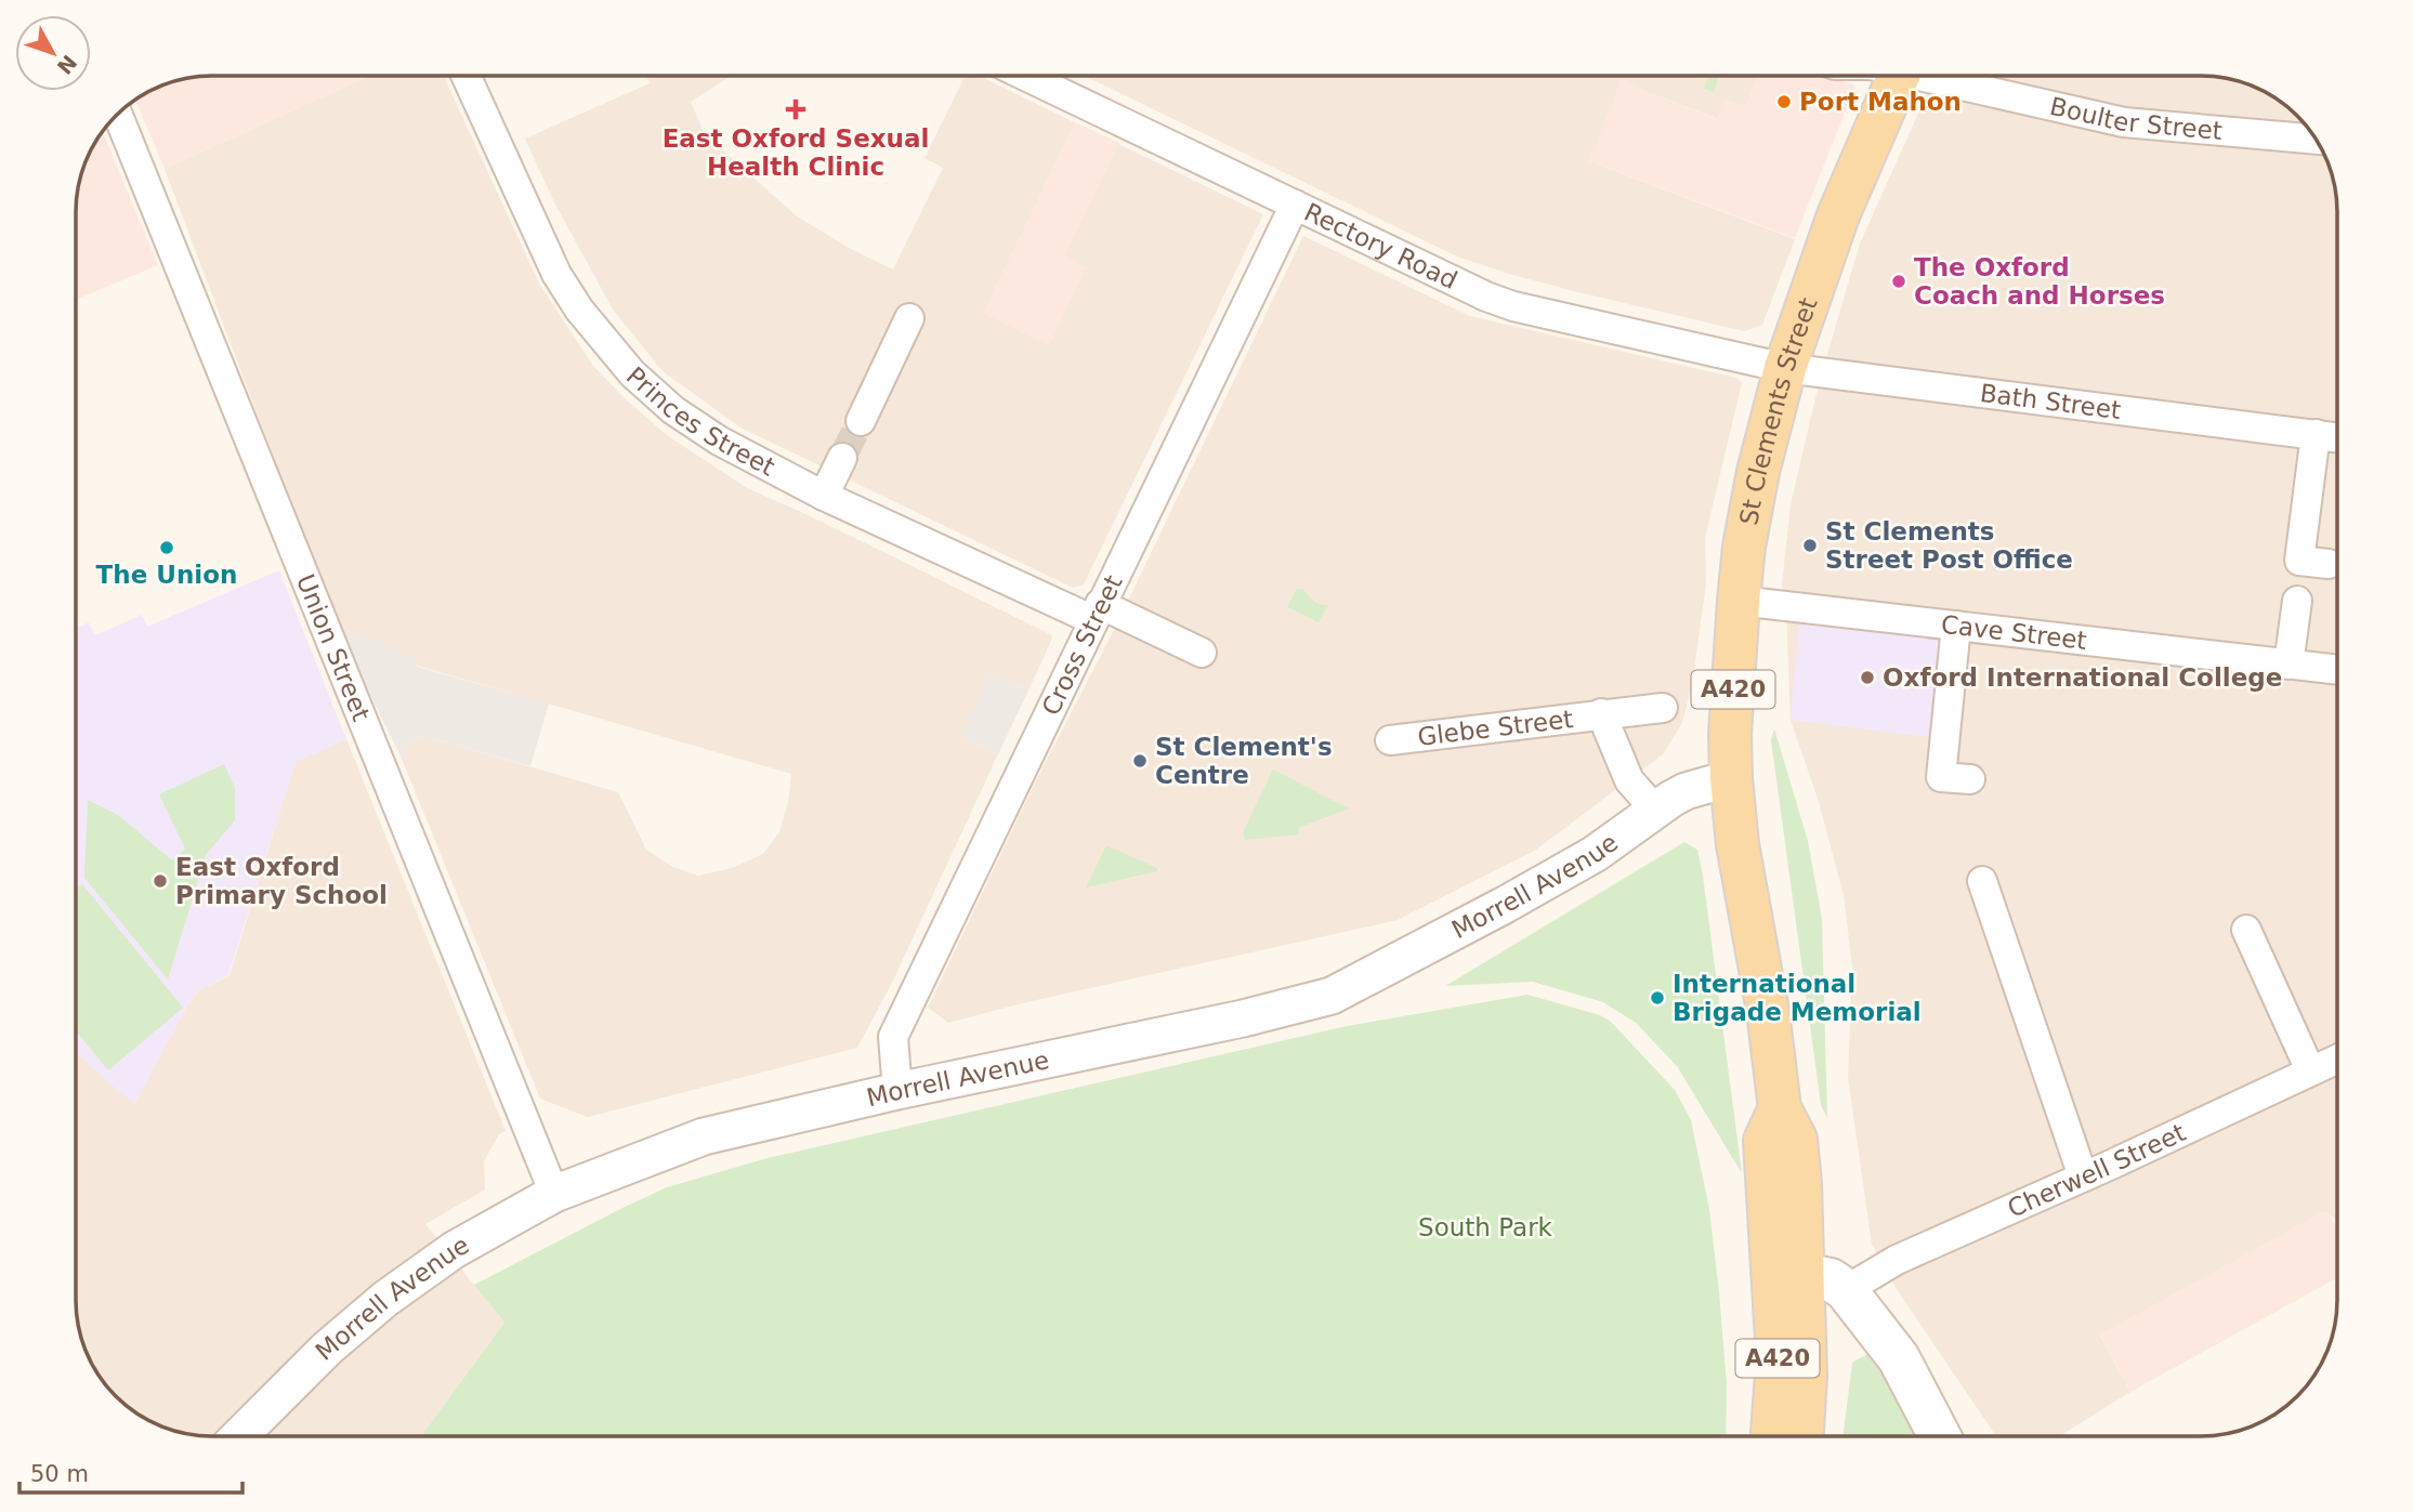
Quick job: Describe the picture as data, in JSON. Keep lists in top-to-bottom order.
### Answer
{
  "streets": {
    "main road": ["St Clements Street", "A420"],
    "street": [
      "Boulter Street",
      "Rectory Road",
      "Bath Street",
      "Princes Street",
      "Cave Street",
      "Cross Street",
      "Union Street",
      "Glebe Street",
      "Morrell Avenue",
      "Cherwell Street"
    ]
  },
  "crossings": [
    ["Rectory Road", "Bath Street"],
    ["Rectory Road", "St Clements Street"],
    ["Rectory Road", "Cross Street"],
    ["Bath Street", "St Clements Street"],
    ["St Clements Street", "Cave Street"],
    ["St Clements Street", "A420"],
    ["St Clements Street", "Morrell Avenue"],
    ["Princes Street", "Cross Street"],
    ["Cross Street", "Morrell Avenue"],
    ["Union Street", "Morrell Avenue"],
    ["A420", "Morrell Avenue"],
    ["Glebe Street", "Morrell Avenue"]
  ],
  "parks": ["South Park"],
  "places": {
    "other": [
      "Port Mahon",
      "The Oxford Coach and Horses",
      "St Clements Street Post Office",
      "The Union",
      "Oxford International College",
      "St Clement's Centre",
      "East Oxford Primary School",
      "International Brigade Memorial"
    ],
    "health": ["East Oxford Sexual Health Clinic"]
  },
  "scale_bar": "50 m",
  "north": "bottom right"
}
